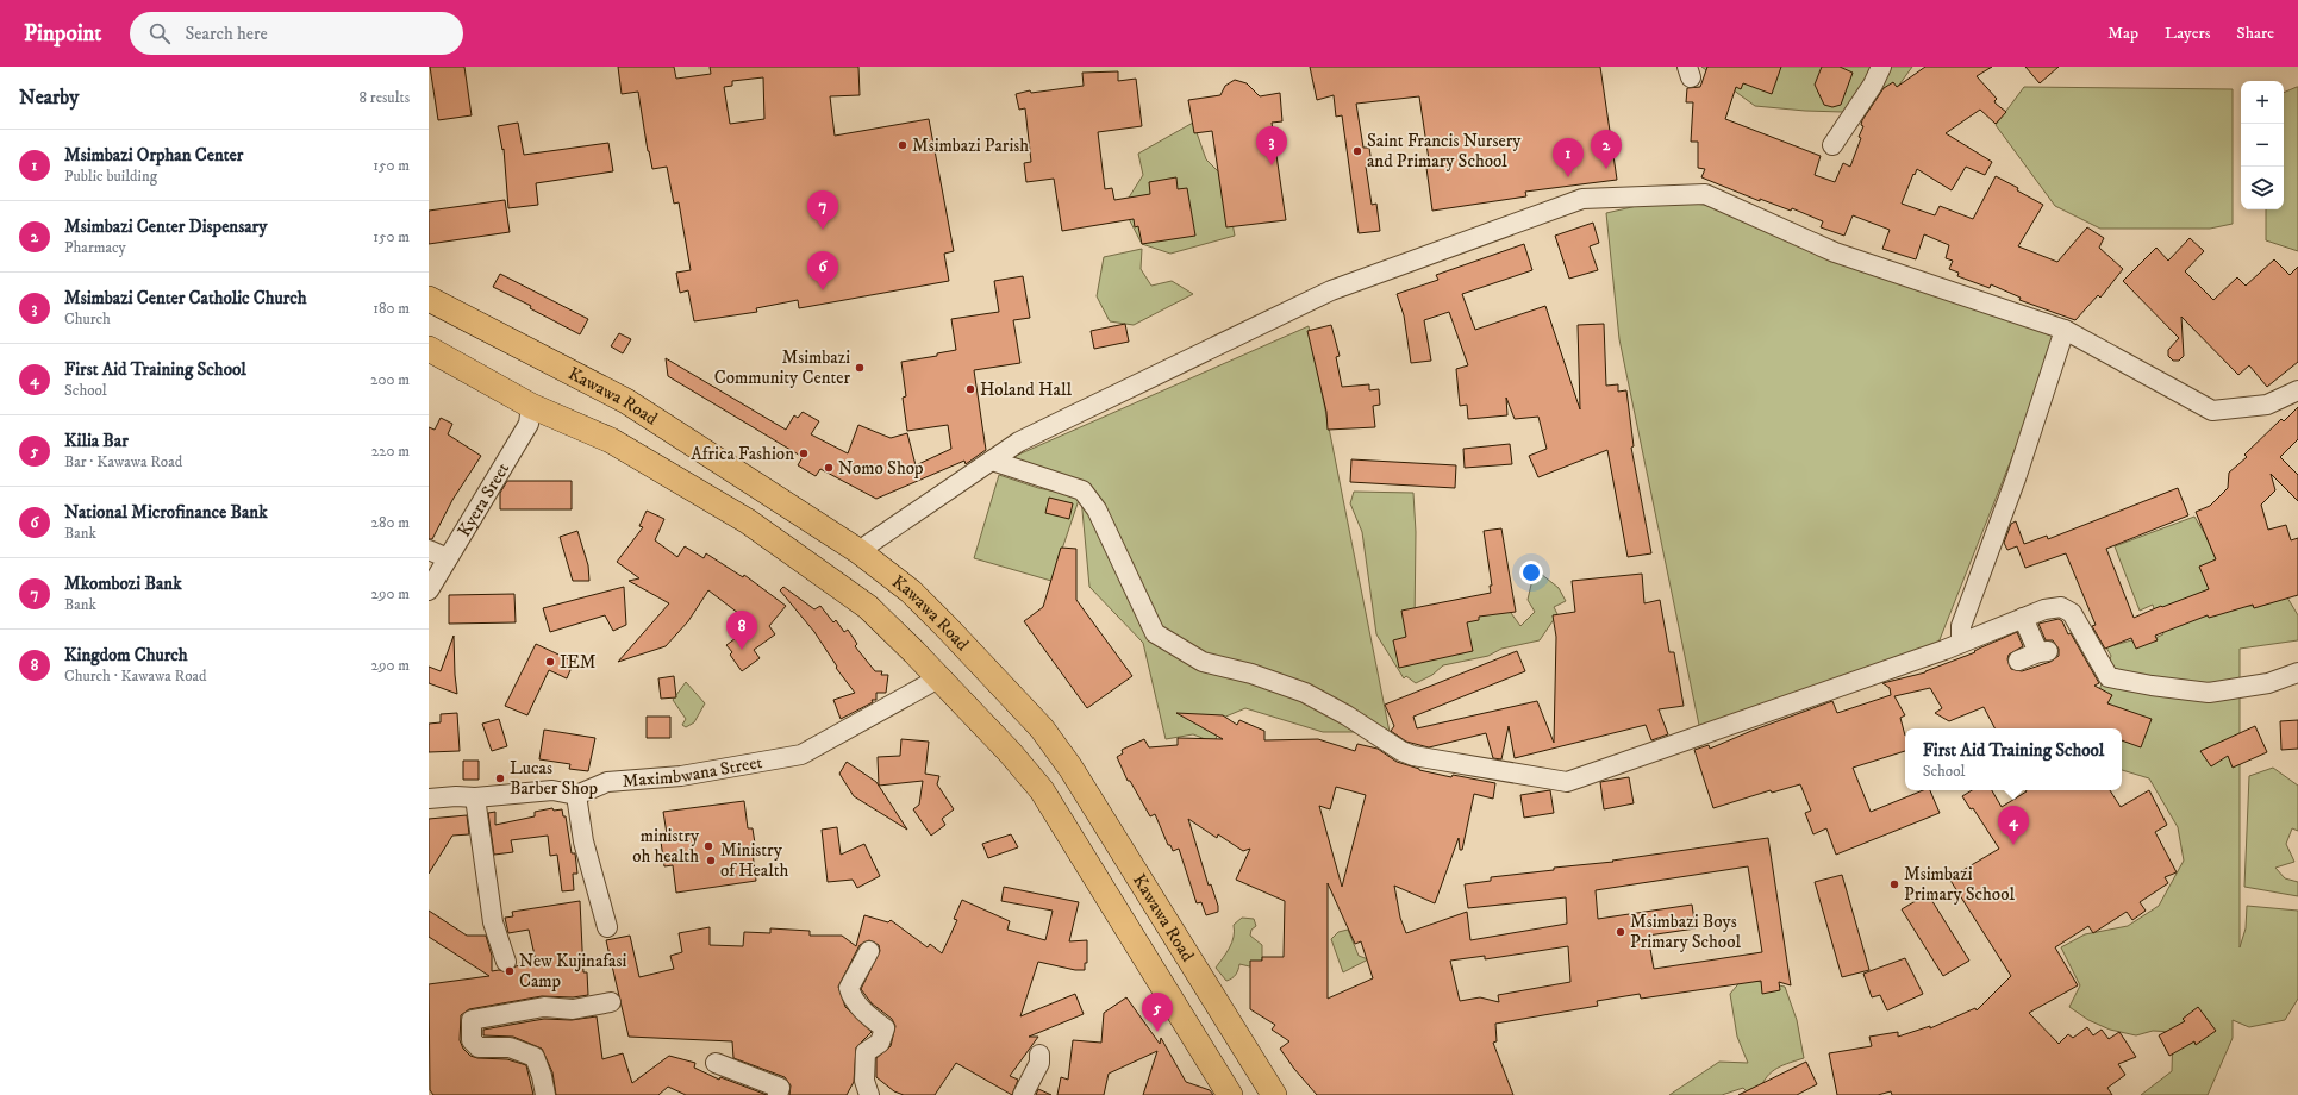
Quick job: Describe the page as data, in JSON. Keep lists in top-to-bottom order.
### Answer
{
  "streets": {
    "main road": ["Kawawa Road"],
    "street": ["Kyera Sreet", "Maximbwana Street"]
  },
  "crossings": [
    ["Kawawa Road", "Kyera Sreet"],
    ["Kawawa Road", "Maximbwana Street"]
  ],
  "places": [
    "Msimbazi Parish",
    "Saint Francis Nursery and Primary School",
    "Msimbazi Community Center",
    "Holand Hall",
    "Africa Fashion",
    "Nomo Shop",
    "IEM",
    "Lucas Barber Shop",
    "ministry oh health",
    "Ministry of Health",
    "Msimbazi Primary School",
    "Msimbazi Boys Primary School",
    "New Kujinafasi Camp"
  ],
  "page": {
    "header": "Pinpoint",
    "search": "Search here",
    "nav": ["Map", "Layers", "Share"],
    "heading": ["Nearby", "8 results"],
    "map_buttons": ["+", "−"],
    "pins": [
      "3",
      "2",
      "1",
      "7",
      "6",
      "8",
      "4",
      "5"
    ],
    "list": [
      {
        "mark": "1",
        "name": "Msimbazi Orphan Center",
        "note": "Public building",
        "value": "150 m"
      },
      {
        "mark": "2",
        "name": "Msimbazi Center Dispensary",
        "note": "Pharmacy",
        "value": "150 m"
      },
      {
        "mark": "3",
        "name": "Msimbazi Center Catholic Church",
        "note": "Church",
        "value": "180 m"
      },
      {
        "mark": "4",
        "name": "First Aid Training School",
        "note": "School",
        "value": "200 m"
      },
      {
        "mark": "5",
        "name": "Kilia Bar",
        "note": "Bar · Kawawa Road",
        "value": "220 m"
      },
      {
        "mark": "6",
        "name": "National Microfinance Bank",
        "note": "Bank",
        "value": "280 m"
      },
      {
        "mark": "7",
        "name": "Mkombozi Bank",
        "note": "Bank",
        "value": "290 m"
      },
      {
        "mark": "8",
        "name": "Kingdom Church",
        "note": "Church · Kawawa Road",
        "value": "290 m"
      }
    ],
    "popup": ["First Aid Training School", "School"]
  }
}
